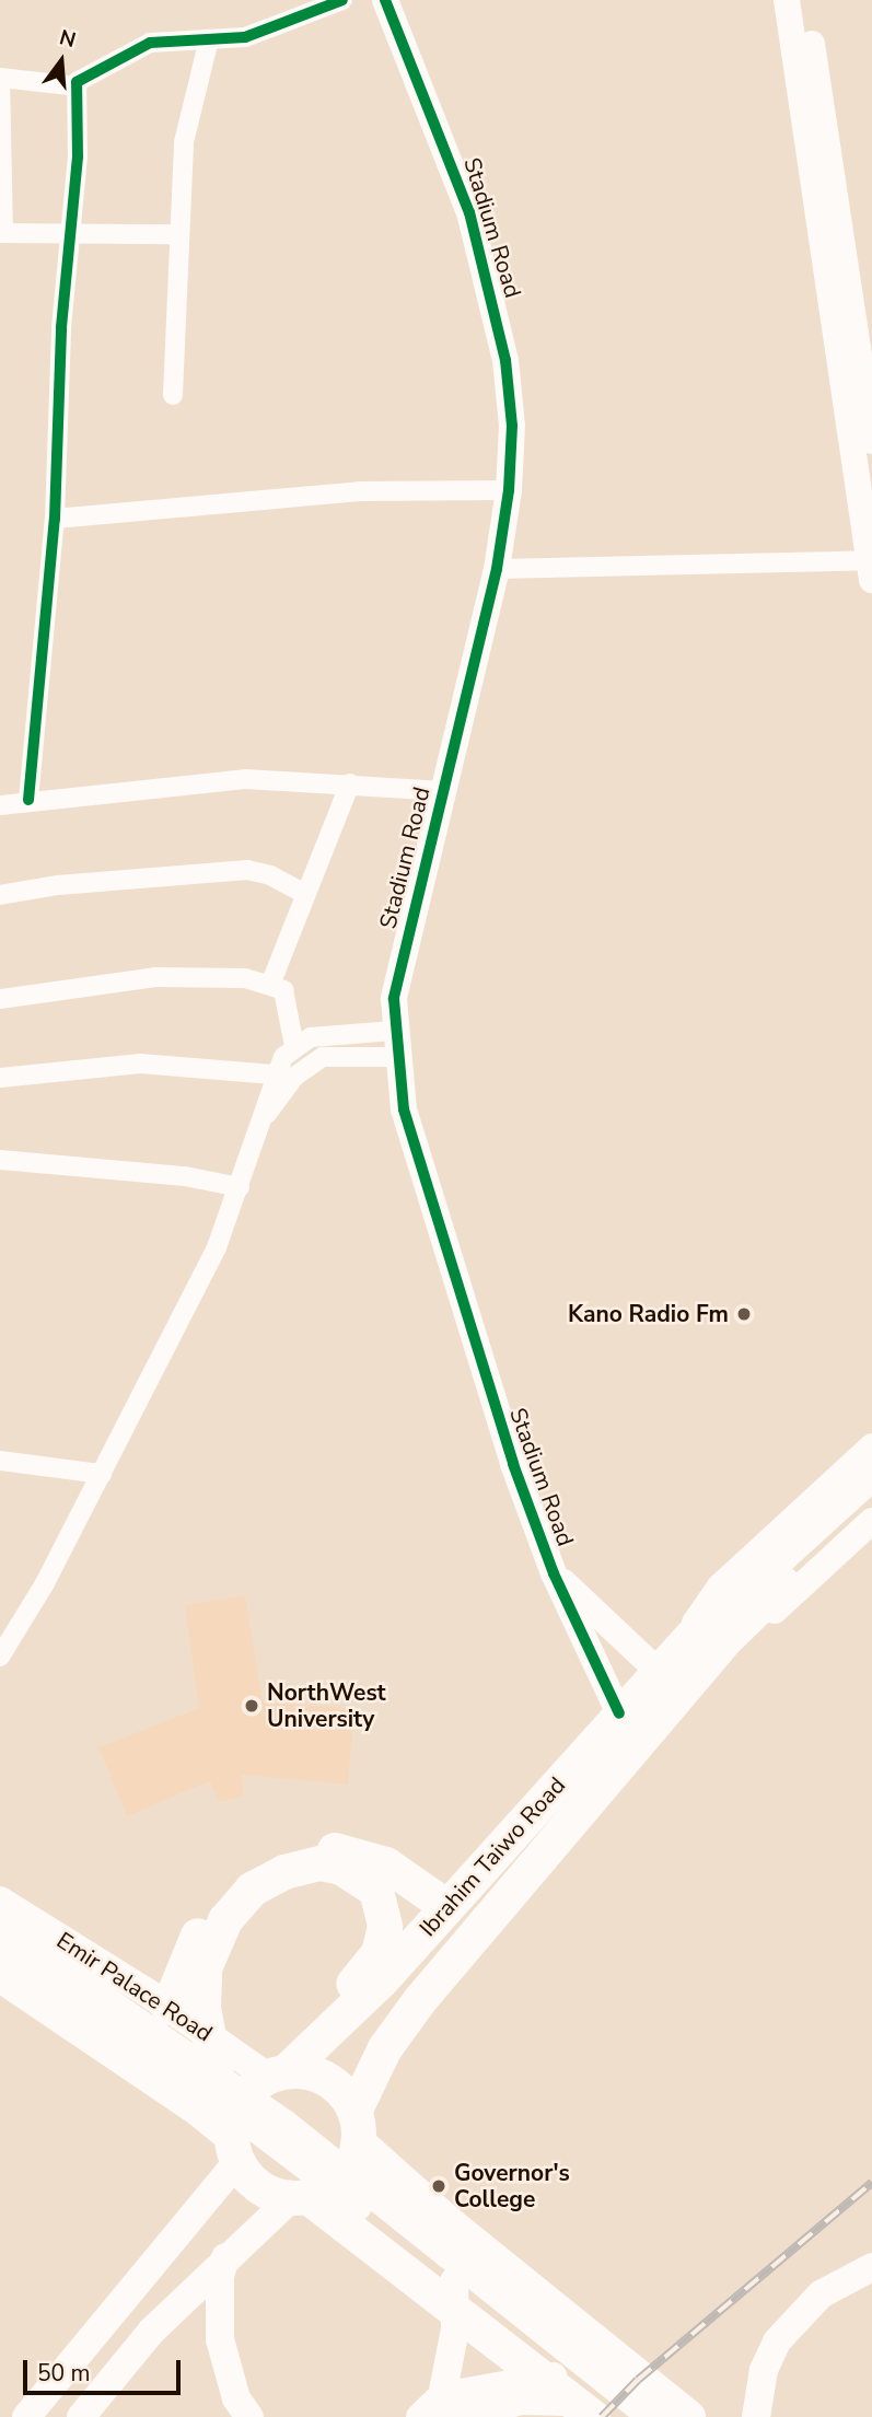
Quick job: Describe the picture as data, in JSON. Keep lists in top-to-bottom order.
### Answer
{
  "streets": {
    "highway": ["Ibrahim Taiwo Road"],
    "main road": ["Emir Palace Road"],
    "street": ["Stadium Road"]
  },
  "crossings": [
    ["Stadium Road", "Ibrahim Taiwo Road"],
    ["Ibrahim Taiwo Road", "Emir Palace Road"]
  ],
  "places": ["Kano Radio Fm", "NorthWest University", "Governor's College"],
  "scale_bar": "50 m",
  "north": "top"
}
